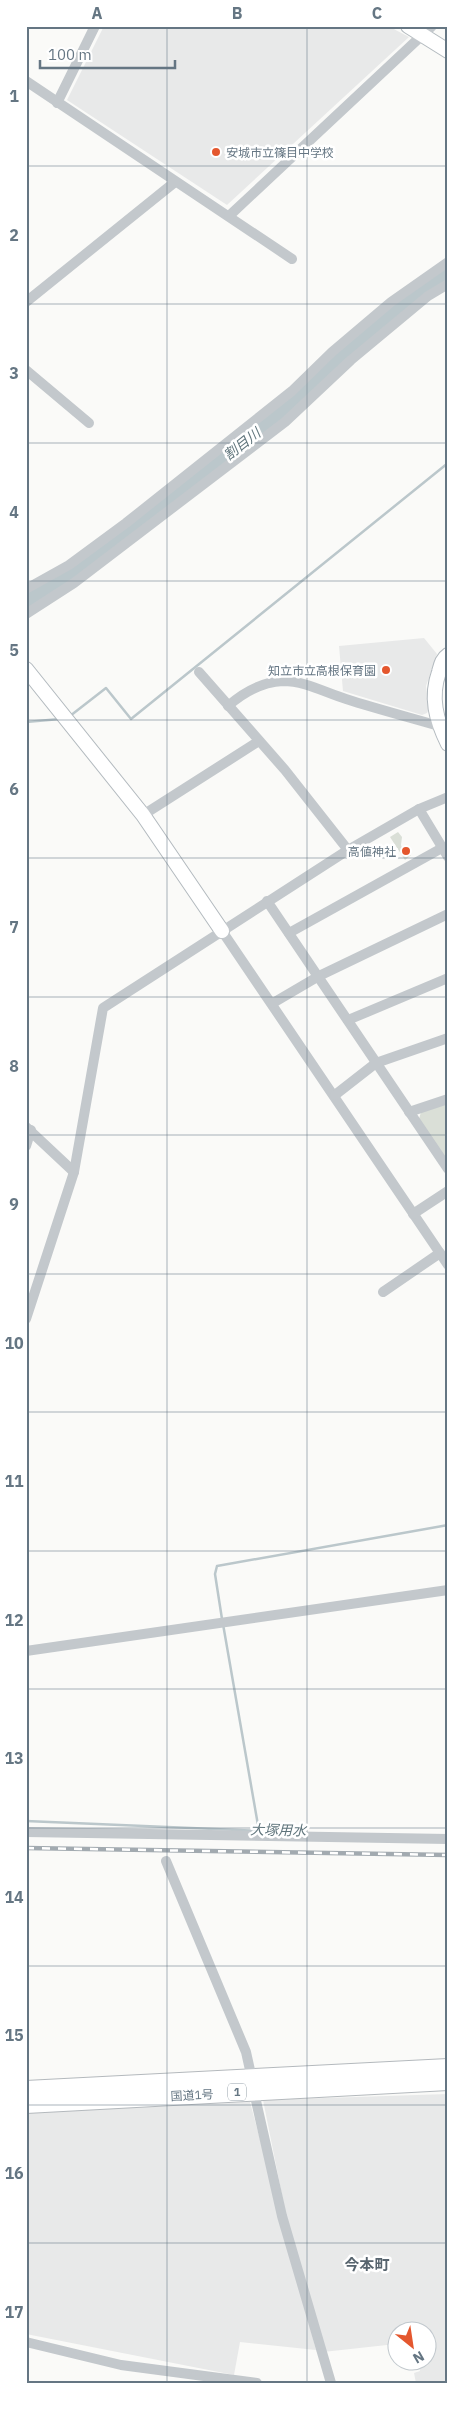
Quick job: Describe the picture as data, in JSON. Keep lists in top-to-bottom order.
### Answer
{
  "streets": {
    "highway": ["1", "国道1号"]
  },
  "districts": ["今本町"],
  "water": ["割目川", "大塚用水"],
  "places": ["安城市立篠目中学校", "知立市立高根保育園", "高値神社"],
  "scale_bar": "100 m",
  "north": "bottom right",
  "grid": {
    "columns": ["A", "B", "C"],
    "rows": [
      "1",
      "2",
      "3",
      "4",
      "5",
      "6",
      "7",
      "8",
      "9",
      "10",
      "11",
      "12",
      "13",
      "14",
      "15",
      "16",
      "17"
    ]
  }
}
